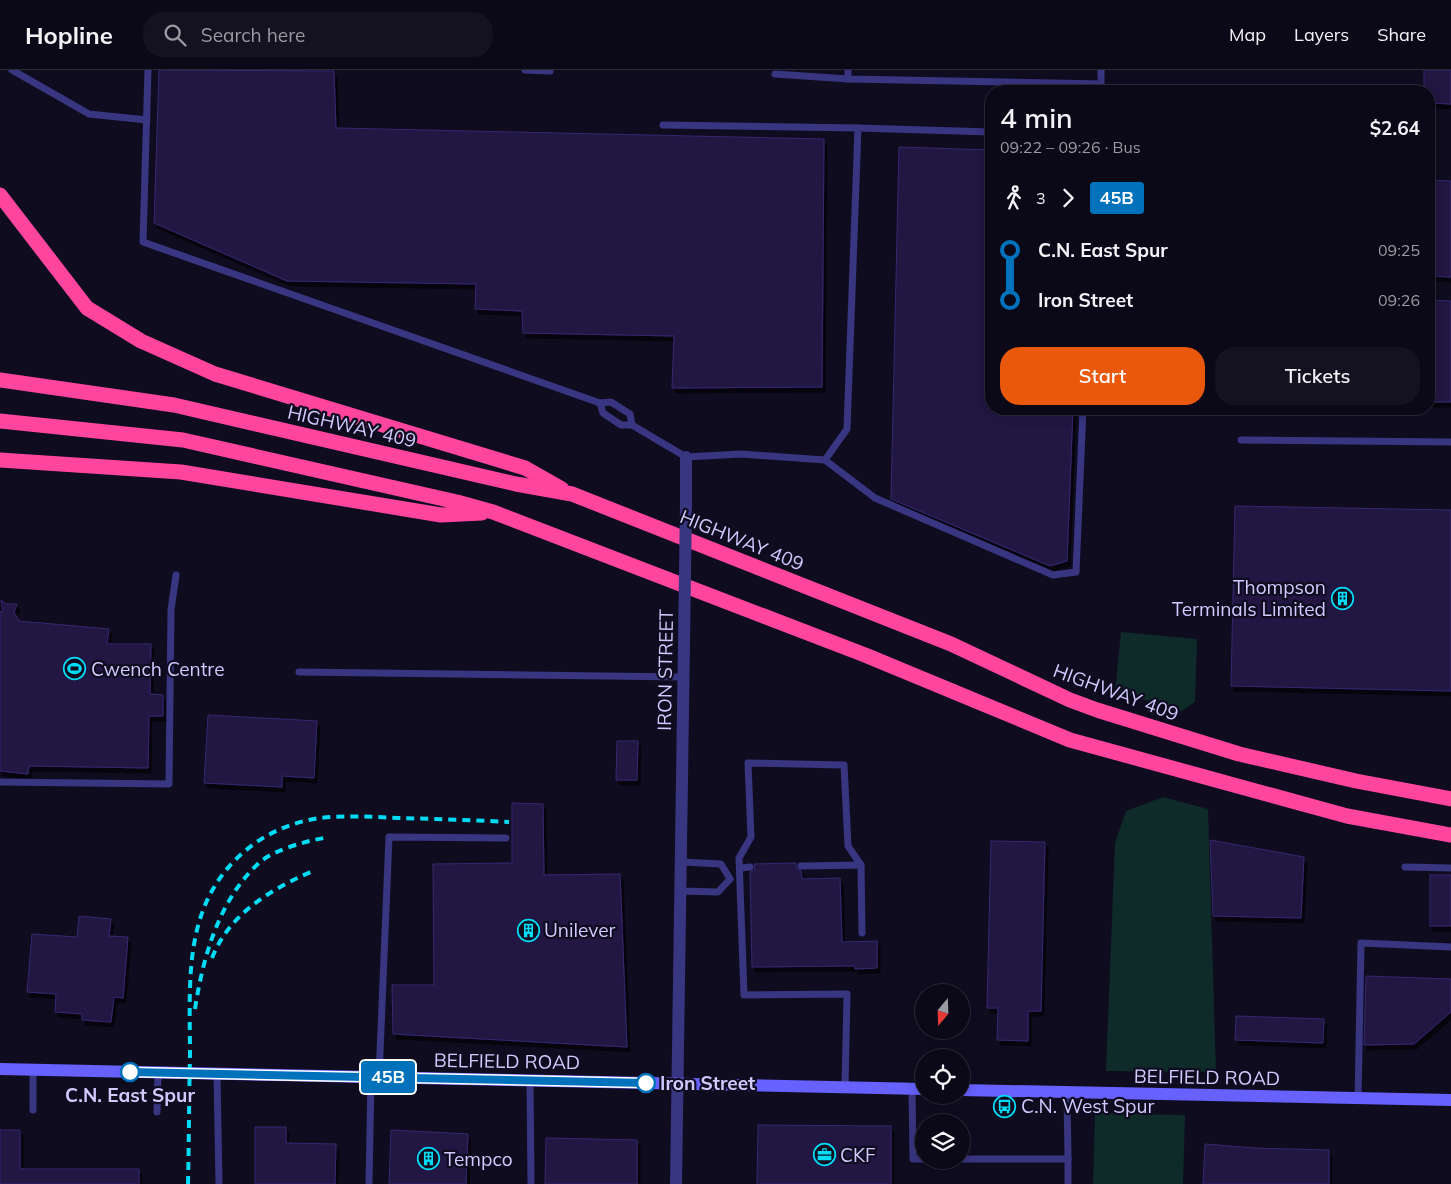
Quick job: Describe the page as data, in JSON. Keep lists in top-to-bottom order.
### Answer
{
  "streets": {
    "highway": ["HIGHWAY 409"],
    "main road": ["BELFIELD ROAD"],
    "street": ["IRON STREET"]
  },
  "crossings": [
    ["IRON STREET", "BELFIELD ROAD"]
  ],
  "places": {
    "building": ["Thompson Terminals Limited", "Unilever", "Tempco"],
    "sports": ["Cwench Centre"],
    "other": ["C.N. East Spur", "Iron Street"],
    "bus stop": ["C.N. West Spur"],
    "office": ["CKF"]
  },
  "lines": ["bus line 45B"],
  "north": "bottom",
  "page": {
    "header": "Hopline",
    "search": "Search here",
    "nav": ["Map", "Layers", "Share"],
    "on_map": "45B",
    "heading": ["4 min", "09:22 – 09:26 · Bus", "$2.64"],
    "legs": ["3", "45B"],
    "list": [
      {
        "name": "C.N. East Spur",
        "value": "09:25"
      },
      {
        "name": "Iron Street",
        "value": "09:26"
      }
    ],
    "buttons": ["Start", "Tickets"]
  }
}
